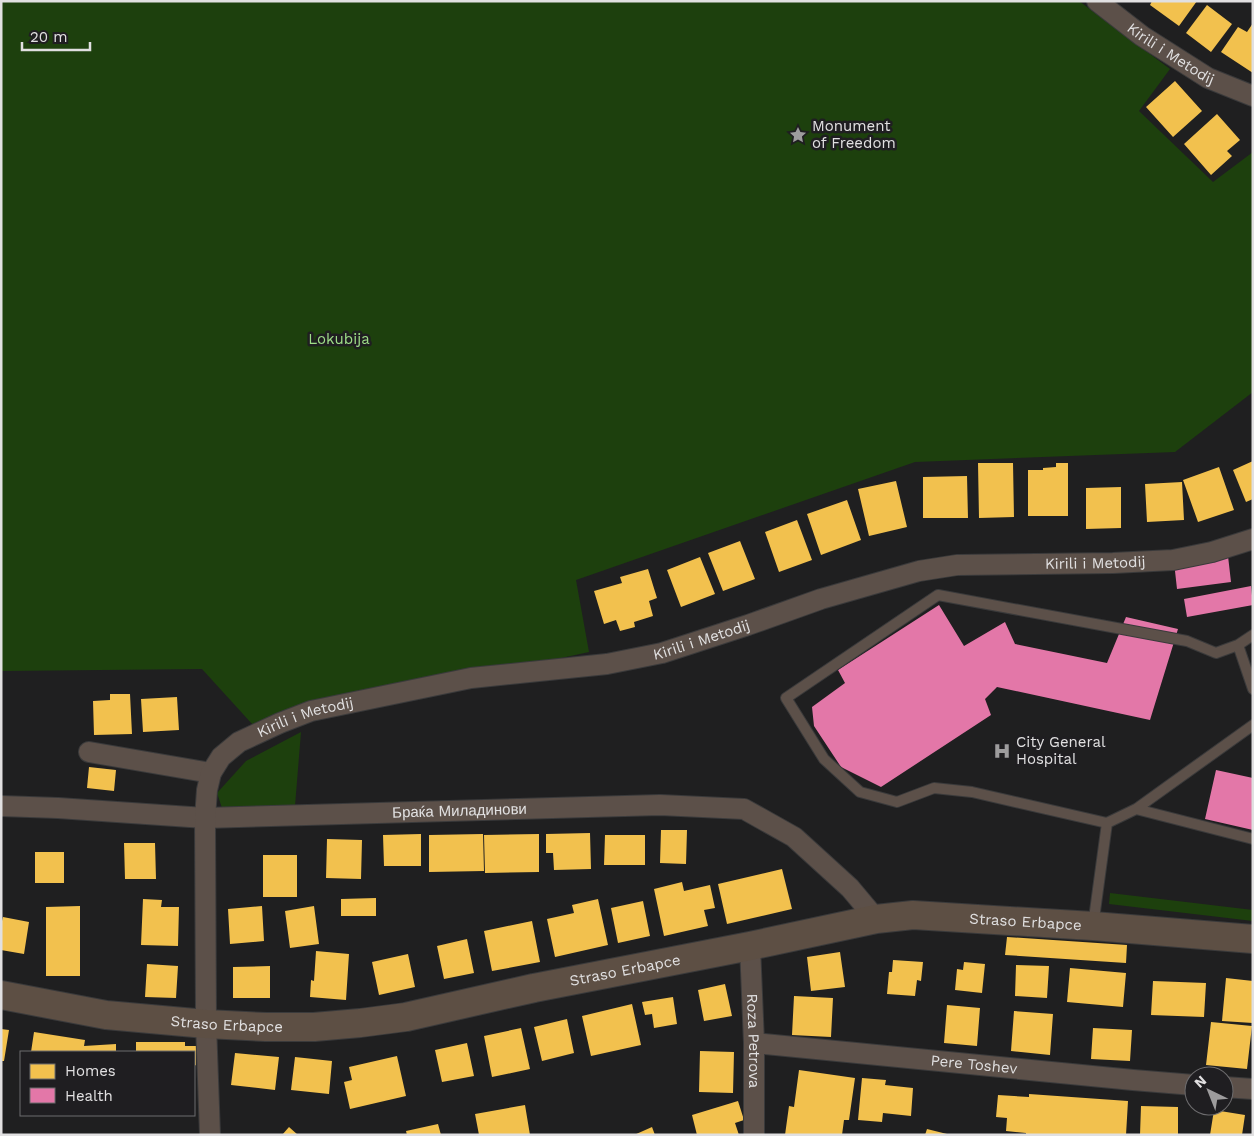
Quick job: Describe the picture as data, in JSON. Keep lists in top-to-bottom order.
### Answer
{
  "streets": {
    "main road": ["Straso Erbapce"],
    "street": [
      "Kirili i Metodij",
      "Браќа Миладинови",
      "Roza Petrova",
      "Pere Toshev"
    ]
  },
  "crossings": [
    ["Kirili i Metodij", "Браќа Миладинови"],
    ["Kirili i Metodij", "Straso Erbapce"],
    ["Браќа Миладинови", "Straso Erbapce"],
    ["Straso Erbapce", "Roza Petrova"],
    ["Roza Petrova", "Pere Toshev"]
  ],
  "parks": ["Lokubija"],
  "places": {
    "place": ["Monument of Freedom"],
    "hospital": ["City General Hospital"]
  },
  "legend": ["Homes", "Health"],
  "scale_bar": "20 m",
  "north": "top left"
}
